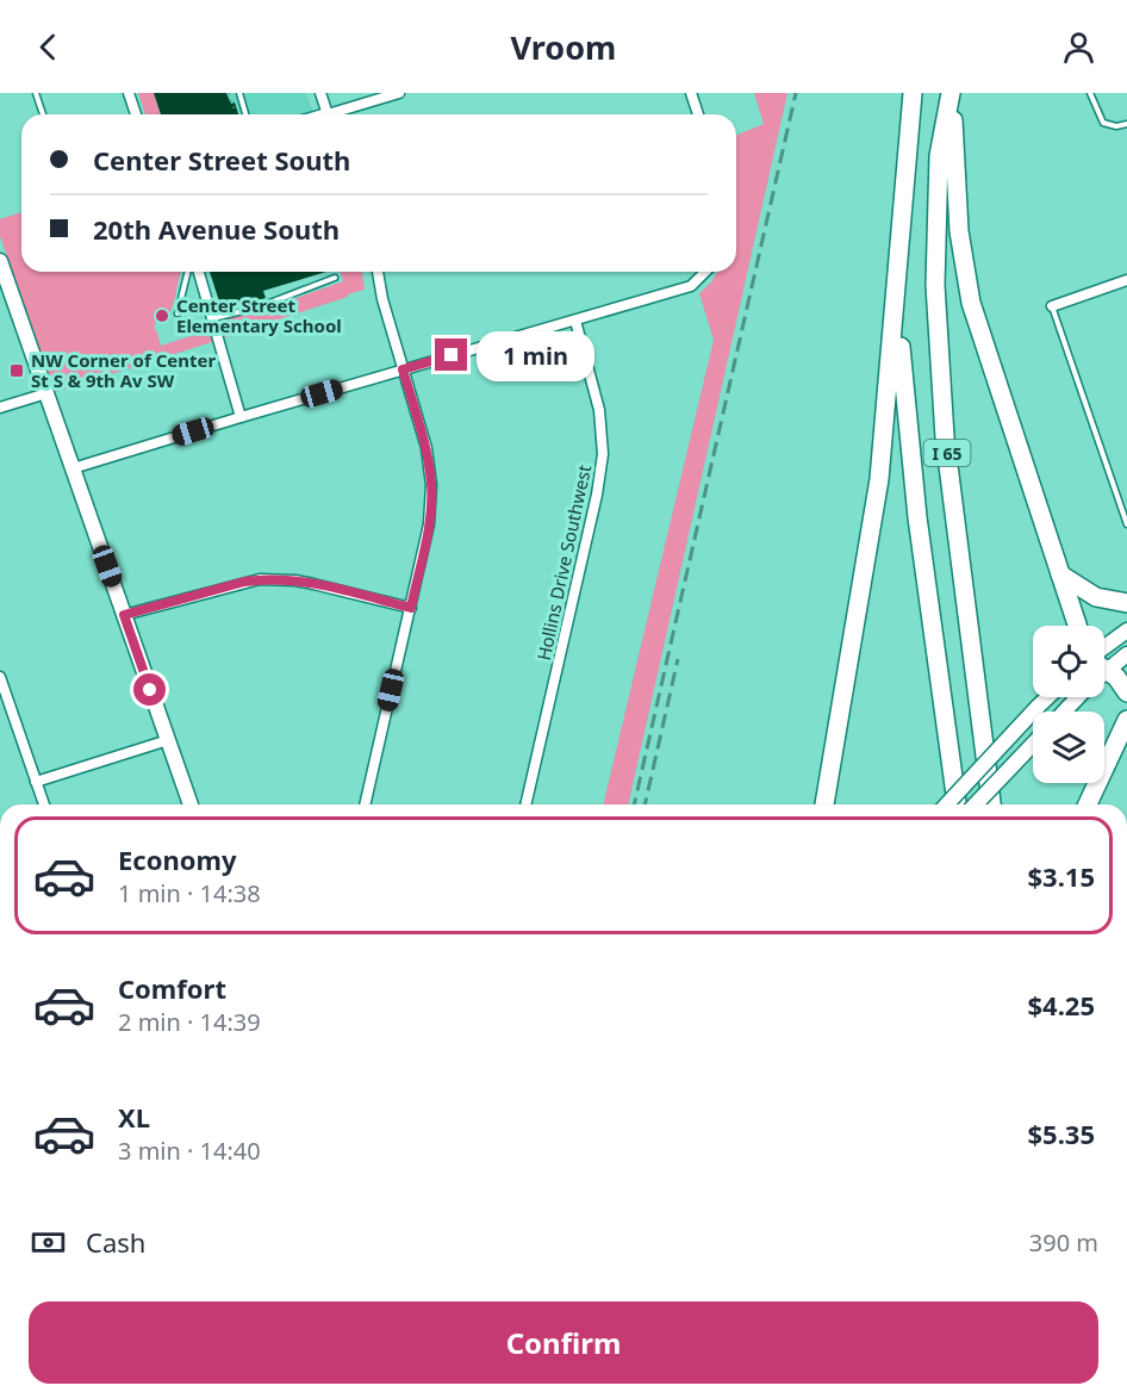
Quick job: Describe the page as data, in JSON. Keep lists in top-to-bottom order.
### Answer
{
  "streets": {
    "highway": ["I 65"],
    "street": ["Hollins Drive Southwest"]
  },
  "places": {
    "other": ["Center Street Elementary School"],
    "transit": ["NW Corner of Center St S & 9th Av SW"]
  },
  "page": {
    "header": "Vroom",
    "banner": ["Center Street South", "20th Avenue South"],
    "bubble": "1 min",
    "list": [
      {
        "name": "Economy",
        "note": "1 min · 14:38",
        "value": "$3.15"
      },
      {
        "name": "Comfort",
        "note": "2 min · 14:39",
        "value": "$4.25"
      },
      {
        "name": "XL",
        "note": "3 min · 14:40",
        "value": "$5.35"
      }
    ],
    "pay": ["Cash", "390 m"],
    "buttons": "Confirm"
  }
}
